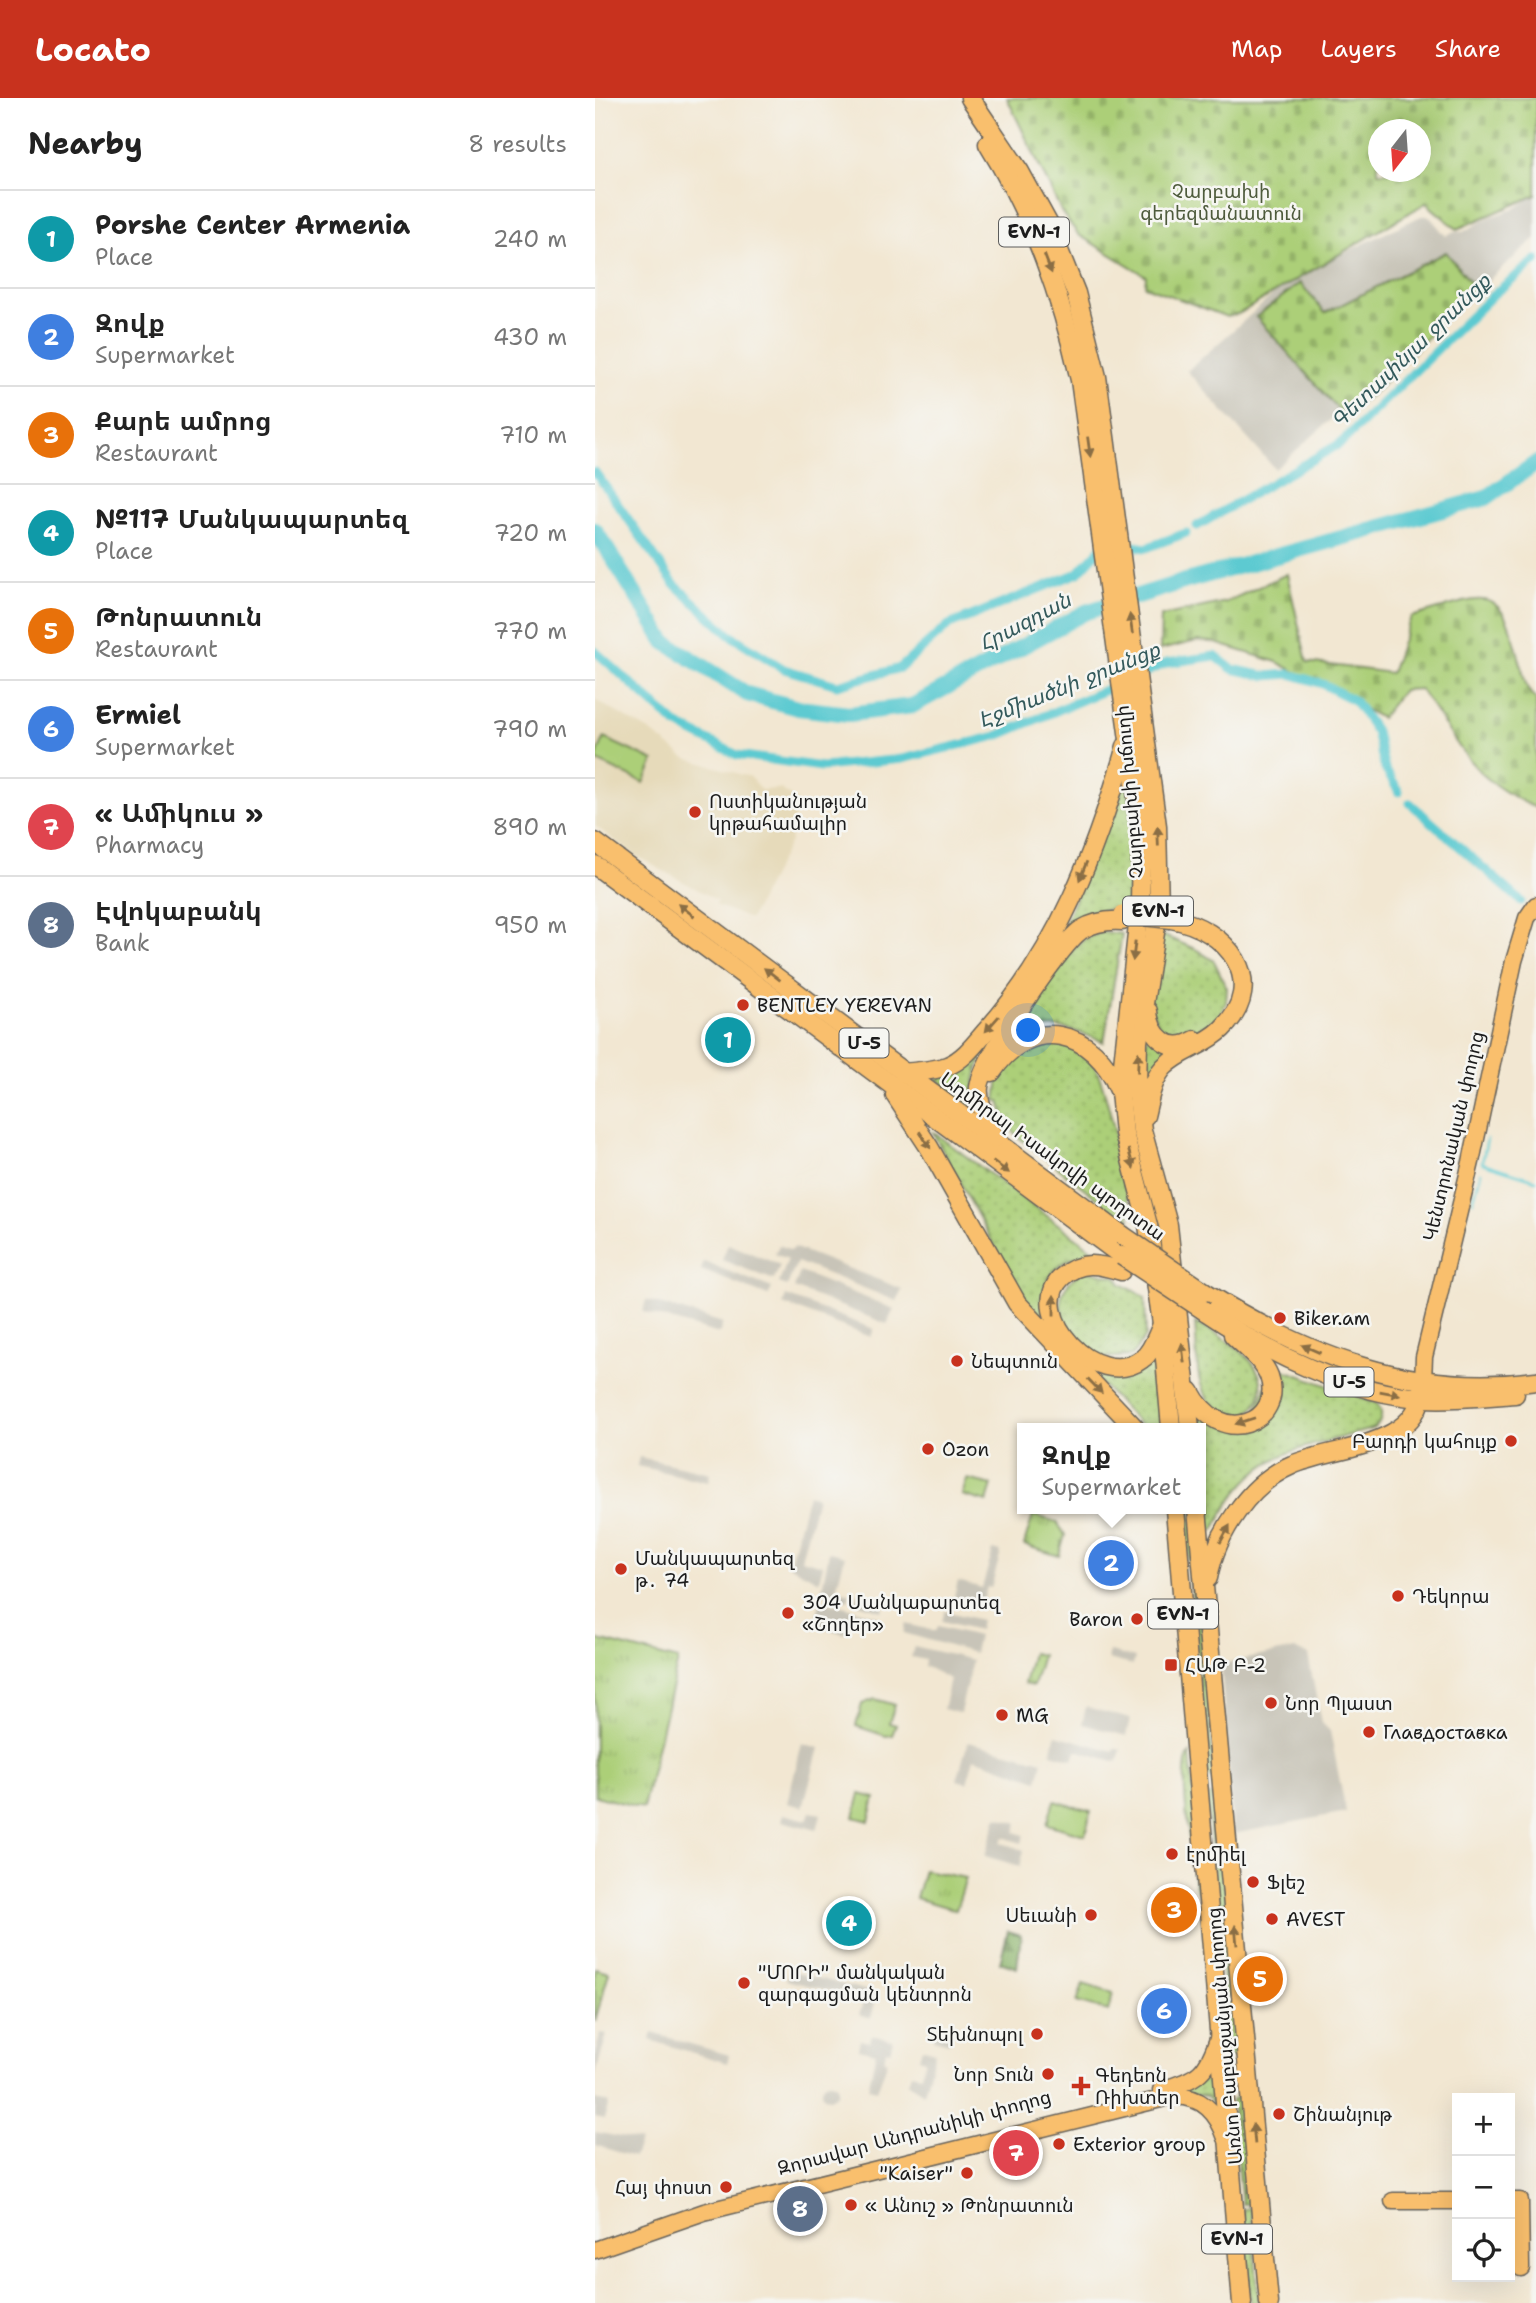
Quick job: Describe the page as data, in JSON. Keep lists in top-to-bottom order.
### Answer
{
  "streets": {
    "highway": [
      "EVN-1",
      "Չարբախի խճուղի",
      "Մ-5",
      "Ադմիրալ Իսակովի պողոտա",
      "Առնո Բաբաջանյան փողոց"
    ],
    "main road": ["Կենտրոնական փողոց", "Զորավար Անդրանիկի փողոց"]
  },
  "crossings": [
    ["EVN-1", "Չարբախի խճուղի"],
    ["EVN-1", "Առնո Բաբաջանյան փողոց"],
    ["Չարբախի խճուղի", "Ադմիրալ Իսակովի պողոտա"],
    ["Կենտրոնական փողոց", "Ադմիրալ Իսակովի պողոտա"],
    ["Առնո Բաբաջանյան փողոց", "Զորավար Անդրանիկի փողոց"]
  ],
  "water": ["Գետափնյա ջրանցք", "Հրազդան", "Էջմիածնի ջրանցք"],
  "parks": ["Չարբախի գերեզմանատուն"],
  "places": {
    "other": [
      "Ոստիկանության կրթահամալիր",
      "BENTLEY YEREVAN",
      "Biker.am",
      "Նեպտուն",
      "Բարդի կահույք",
      "Ozon",
      "Մանկապարտեզ թ․ 74",
      "Դեկորա",
      "304 Մանկաpարտեզ «Շողեր»",
      "Baron",
      "Նոր Պլաստ",
      "MG",
      "Главдоставка",
      "էրմիել",
      "Ֆլեշ",
      "Սեւանի",
      "AVEST",
      "\"ՄՈՐԻ\" մանկական զարգացման կենտրոն",
      "Տեխնոպոլ",
      "Նոր Տուն",
      "Շինանյութ",
      "Exterior group",
      "\"Kaiser\"",
      "Հայ փոստ",
      "« Անուշ » Թոնրատուն"
    ],
    "transit": ["ՀԱԹ Բ-2"],
    "health": ["Գեդեոն Ռիխտեր"]
  },
  "north": "bottom",
  "page": {
    "header": "Locato",
    "nav": ["Map", "Layers", "Share"],
    "heading": ["Nearby", "8 results"],
    "list": [
      {
        "mark": "1",
        "name": "Porshe Center Armenia",
        "note": "Place",
        "value": "240 m"
      },
      {
        "mark": "2",
        "name": "Զովք",
        "note": "Supermarket",
        "value": "430 m"
      },
      {
        "mark": "3",
        "name": "Քարե ամրոց",
        "note": "Restaurant",
        "value": "710 m"
      },
      {
        "mark": "4",
        "name": "№117 Մանկապարտեզ",
        "note": "Place",
        "value": "720 m"
      },
      {
        "mark": "5",
        "name": "Թոնրատուն",
        "note": "Restaurant",
        "value": "770 m"
      },
      {
        "mark": "6",
        "name": "Ermiel",
        "note": "Supermarket",
        "value": "790 m"
      },
      {
        "mark": "7",
        "name": "« Ամիկուս »",
        "note": "Pharmacy",
        "value": "890 m"
      },
      {
        "mark": "8",
        "name": "Էվոկաբանկ",
        "note": "Bank",
        "value": "950 m"
      }
    ],
    "pins": [
      "1",
      "2",
      "3",
      "4",
      "5",
      "6",
      "7",
      "8"
    ],
    "popup": ["Զովք", "Supermarket"],
    "map_buttons": ["+", "−"]
  }
}
